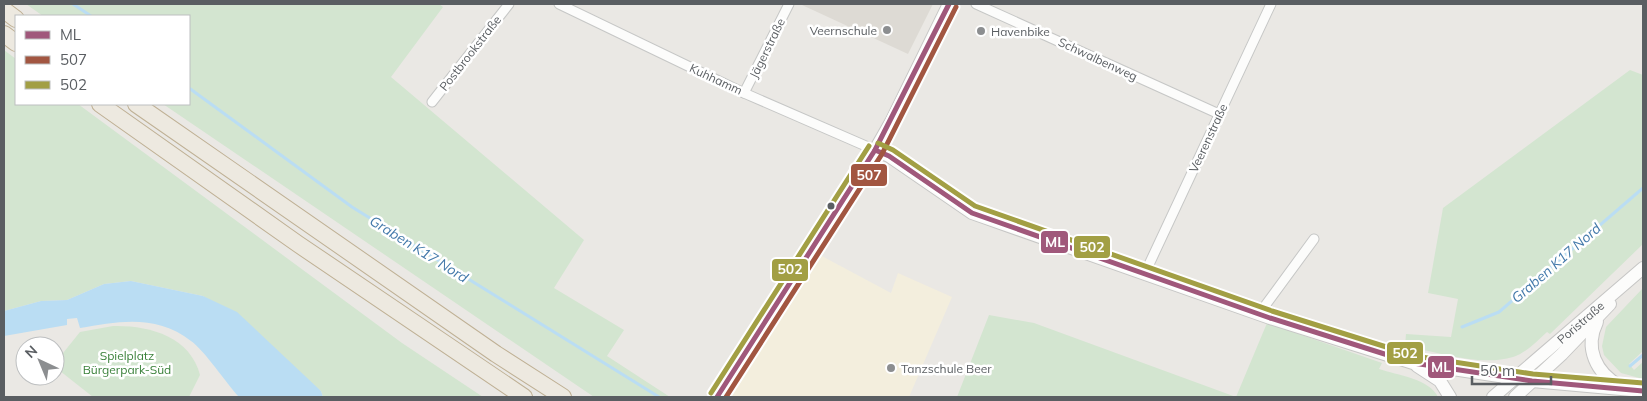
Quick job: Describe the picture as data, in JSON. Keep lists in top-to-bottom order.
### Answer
{
  "streets": {
    "street": [
      "Jägerstraße",
      "Postbrookstraße",
      "Schwalbenweg",
      "Kuhhamm",
      "Veerenstraße",
      "Poristraße"
    ]
  },
  "crossings": [
    ["Jägerstraße", "Kuhhamm"],
    ["Schwalbenweg", "Veerenstraße"]
  ],
  "water": ["Graben K17 Nord"],
  "parks": ["Spielplatz Bürgerpark-Süd"],
  "places": ["Veernschule", "Havenbike", "Tanzschule Beer"],
  "lines": ["transit line ML", "transit line 507", "transit line 502"],
  "legend": ["ML", "507", "502"],
  "scale_bar": "50 m",
  "north": "top left"
}
